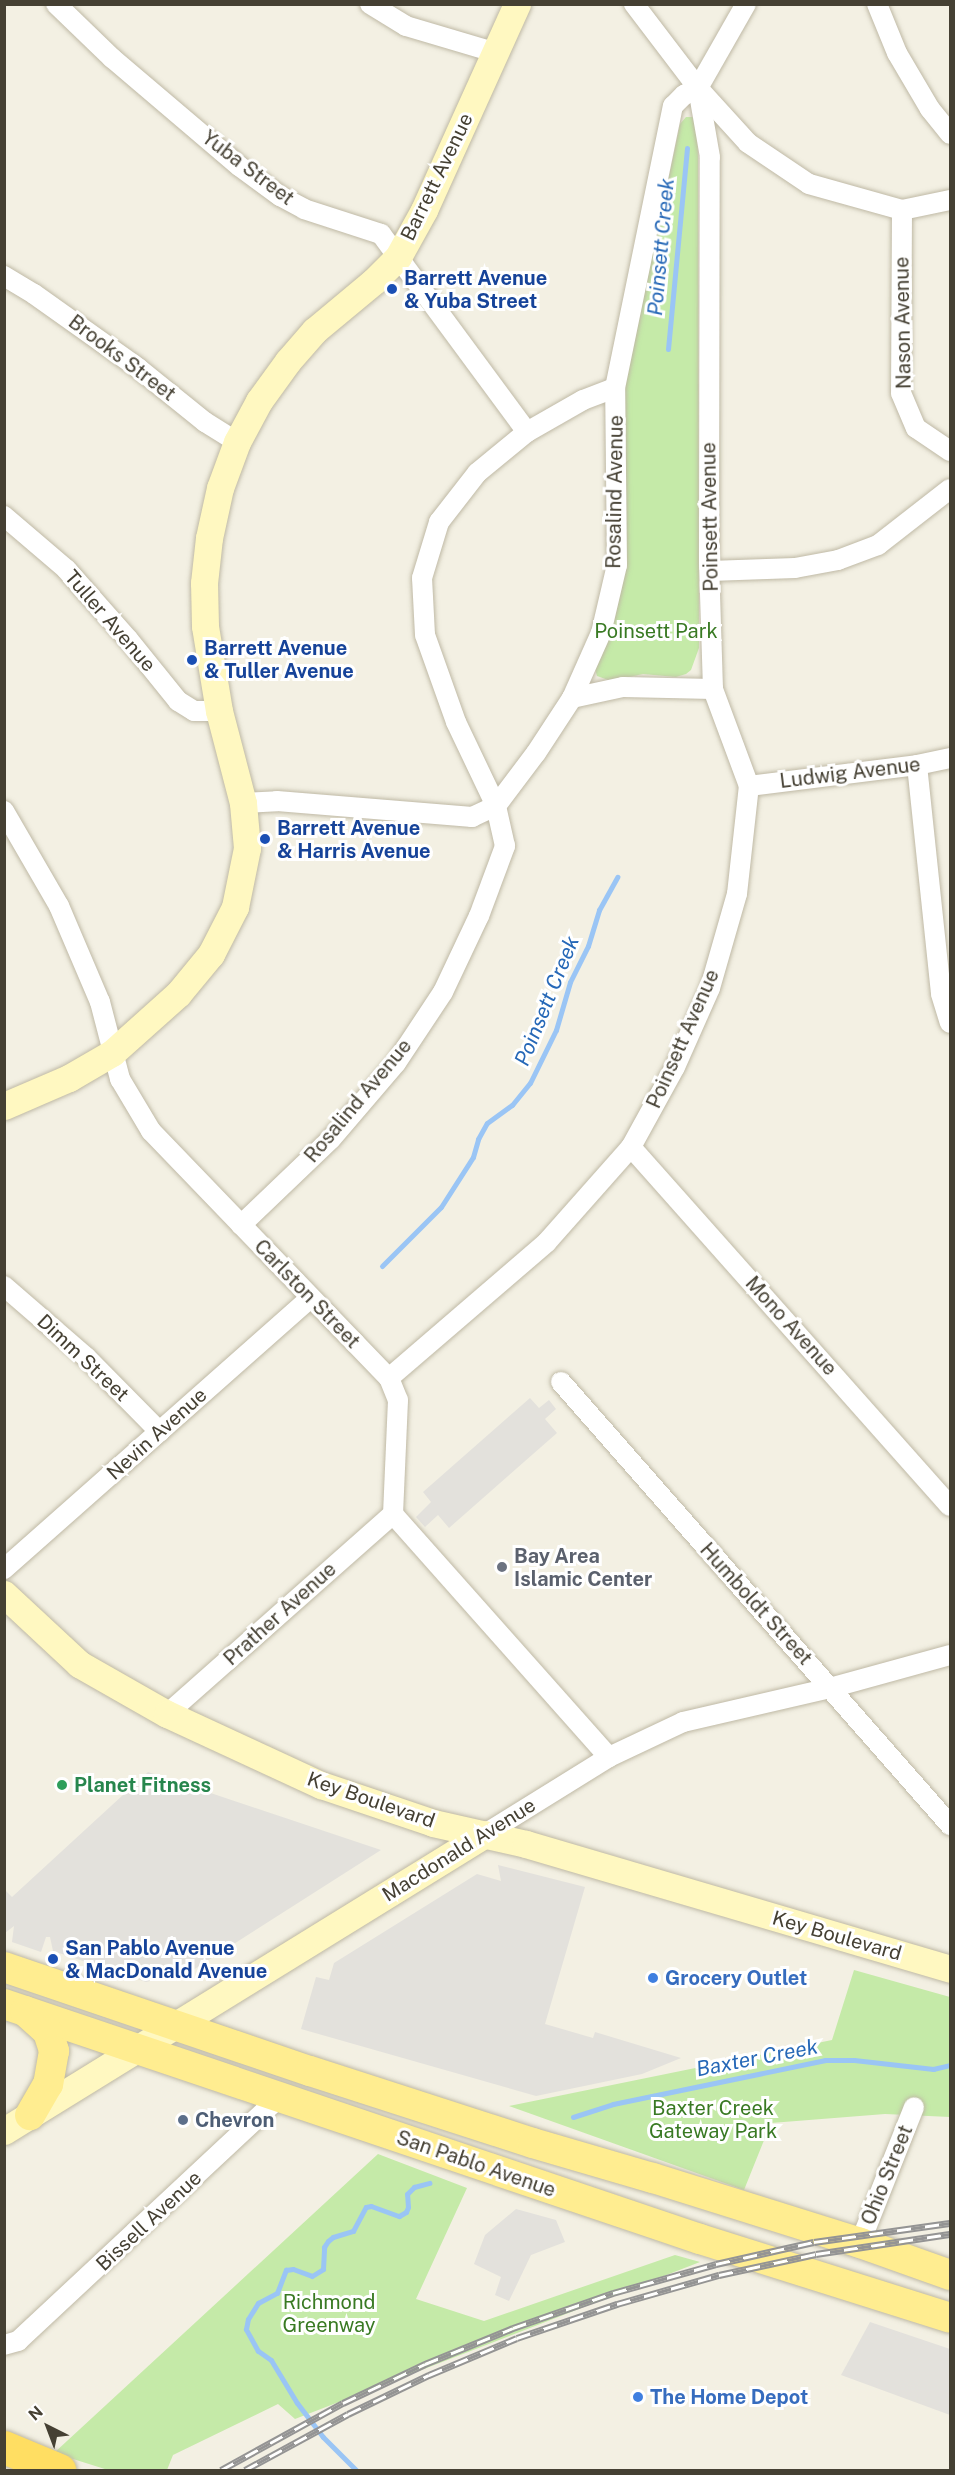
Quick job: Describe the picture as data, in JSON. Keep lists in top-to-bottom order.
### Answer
{
  "streets": {
    "main road": ["San Pablo Avenue"],
    "street": [
      "Yuba Street",
      "Barrett Avenue",
      "Nason Avenue",
      "Brooks Street",
      "Rosalind Avenue",
      "Poinsett Avenue",
      "Tuller Avenue",
      "Ludwig Avenue",
      "Carlston Street",
      "Mono Avenue",
      "Dimm Street",
      "Nevin Avenue",
      "Humboldt Street",
      "Prather Avenue",
      "Key Boulevard",
      "Macdonald Avenue",
      "Ohio Street",
      "Bissell Avenue"
    ]
  },
  "crossings": [
    ["Yuba Street", "Barrett Avenue"],
    ["Barrett Avenue", "Brooks Street"],
    ["Barrett Avenue", "Tuller Avenue"],
    ["Barrett Avenue", "Carlston Street"],
    ["Rosalind Avenue", "Poinsett Avenue"],
    ["Rosalind Avenue", "Carlston Street"],
    ["Poinsett Avenue", "Ludwig Avenue"],
    ["Poinsett Avenue", "Carlston Street"],
    ["Poinsett Avenue", "Mono Avenue"],
    ["Carlston Street", "Nevin Avenue"],
    ["Carlston Street", "Prather Avenue"],
    ["Dimm Street", "Nevin Avenue"],
    ["Humboldt Street", "Macdonald Avenue"],
    ["Prather Avenue", "Key Boulevard"],
    ["Key Boulevard", "Macdonald Avenue"],
    ["Macdonald Avenue", "San Pablo Avenue"],
    ["San Pablo Avenue", "Ohio Street"],
    ["San Pablo Avenue", "Bissell Avenue"]
  ],
  "water": ["Poinsett Creek", "Baxter Creek"],
  "parks": ["Poinsett Park", "Baxter Creek Gateway Park", "Richmond Greenway"],
  "places": [
    "Barrett Avenue & Yuba Street",
    "Barrett Avenue & Tuller Avenue",
    "Barrett Avenue & Harris Avenue",
    "Bay Area Islamic Center",
    "Planet Fitness",
    "San Pablo Avenue & MacDonald Avenue",
    "Grocery Outlet",
    "Chevron",
    "The Home Depot"
  ],
  "north": "top left"
}
